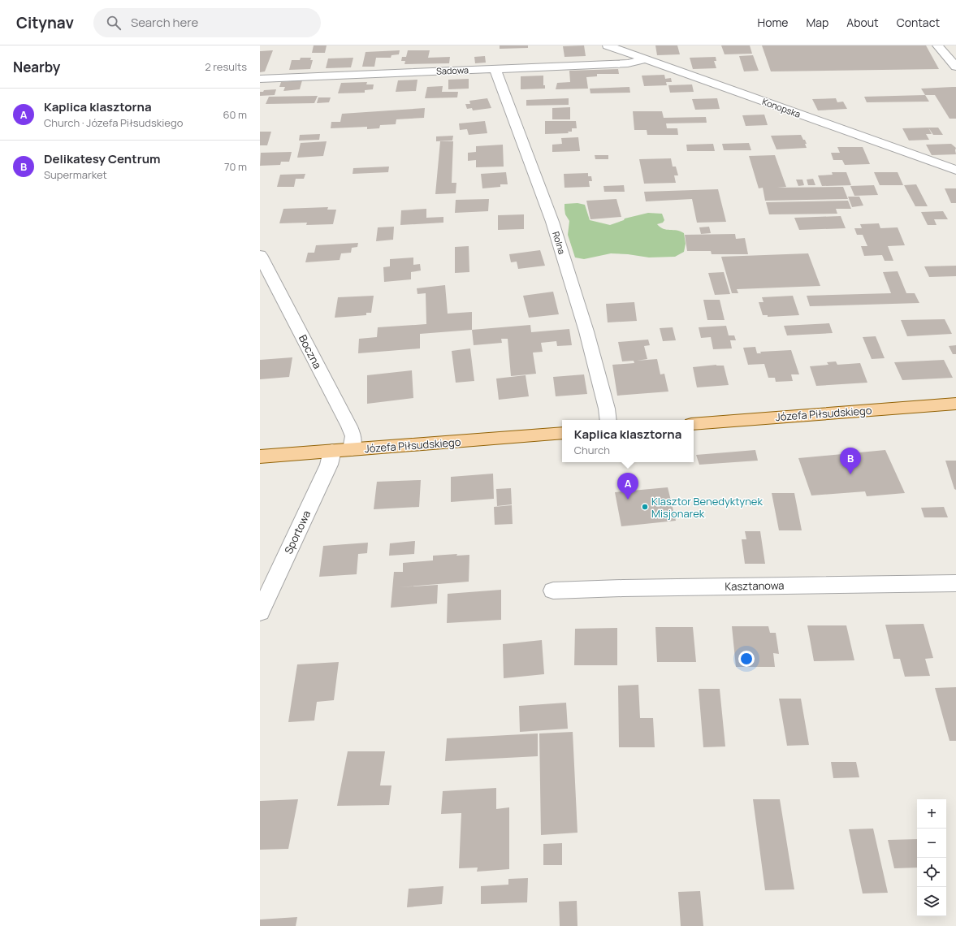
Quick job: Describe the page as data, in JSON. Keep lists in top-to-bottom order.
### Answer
{
  "streets": {
    "main road": ["Józefa Piłsudskiego"],
    "street": [
      "Sadowa",
      "Konopska",
      "Rolna",
      "Boczna",
      "Sportowa",
      "Kasztanowa"
    ]
  },
  "crossings": [
    ["Sadowa", "Konopska"],
    ["Sadowa", "Rolna"],
    ["Boczna", "Józefa Piłsudskiego"],
    ["Józefa Piłsudskiego", "Sportowa"]
  ],
  "places": ["Klasztor Benedyktynek Misjonarek"],
  "page": {
    "header": "Citynav",
    "search": "Search here",
    "nav": [
      "Home",
      "Map",
      "About",
      "Contact"
    ],
    "heading": ["Nearby", "2 results"],
    "list": [
      {
        "mark": "A",
        "name": "Kaplica klasztorna",
        "note": "Church · Józefa Piłsudskiego",
        "value": "60 m"
      },
      {
        "mark": "B",
        "name": "Delikatesy Centrum",
        "note": "Supermarket",
        "value": "70 m"
      }
    ],
    "popup": ["Kaplica klasztorna", "Church"],
    "pins": ["B", "A"],
    "map_buttons": ["+", "−"]
  }
}
